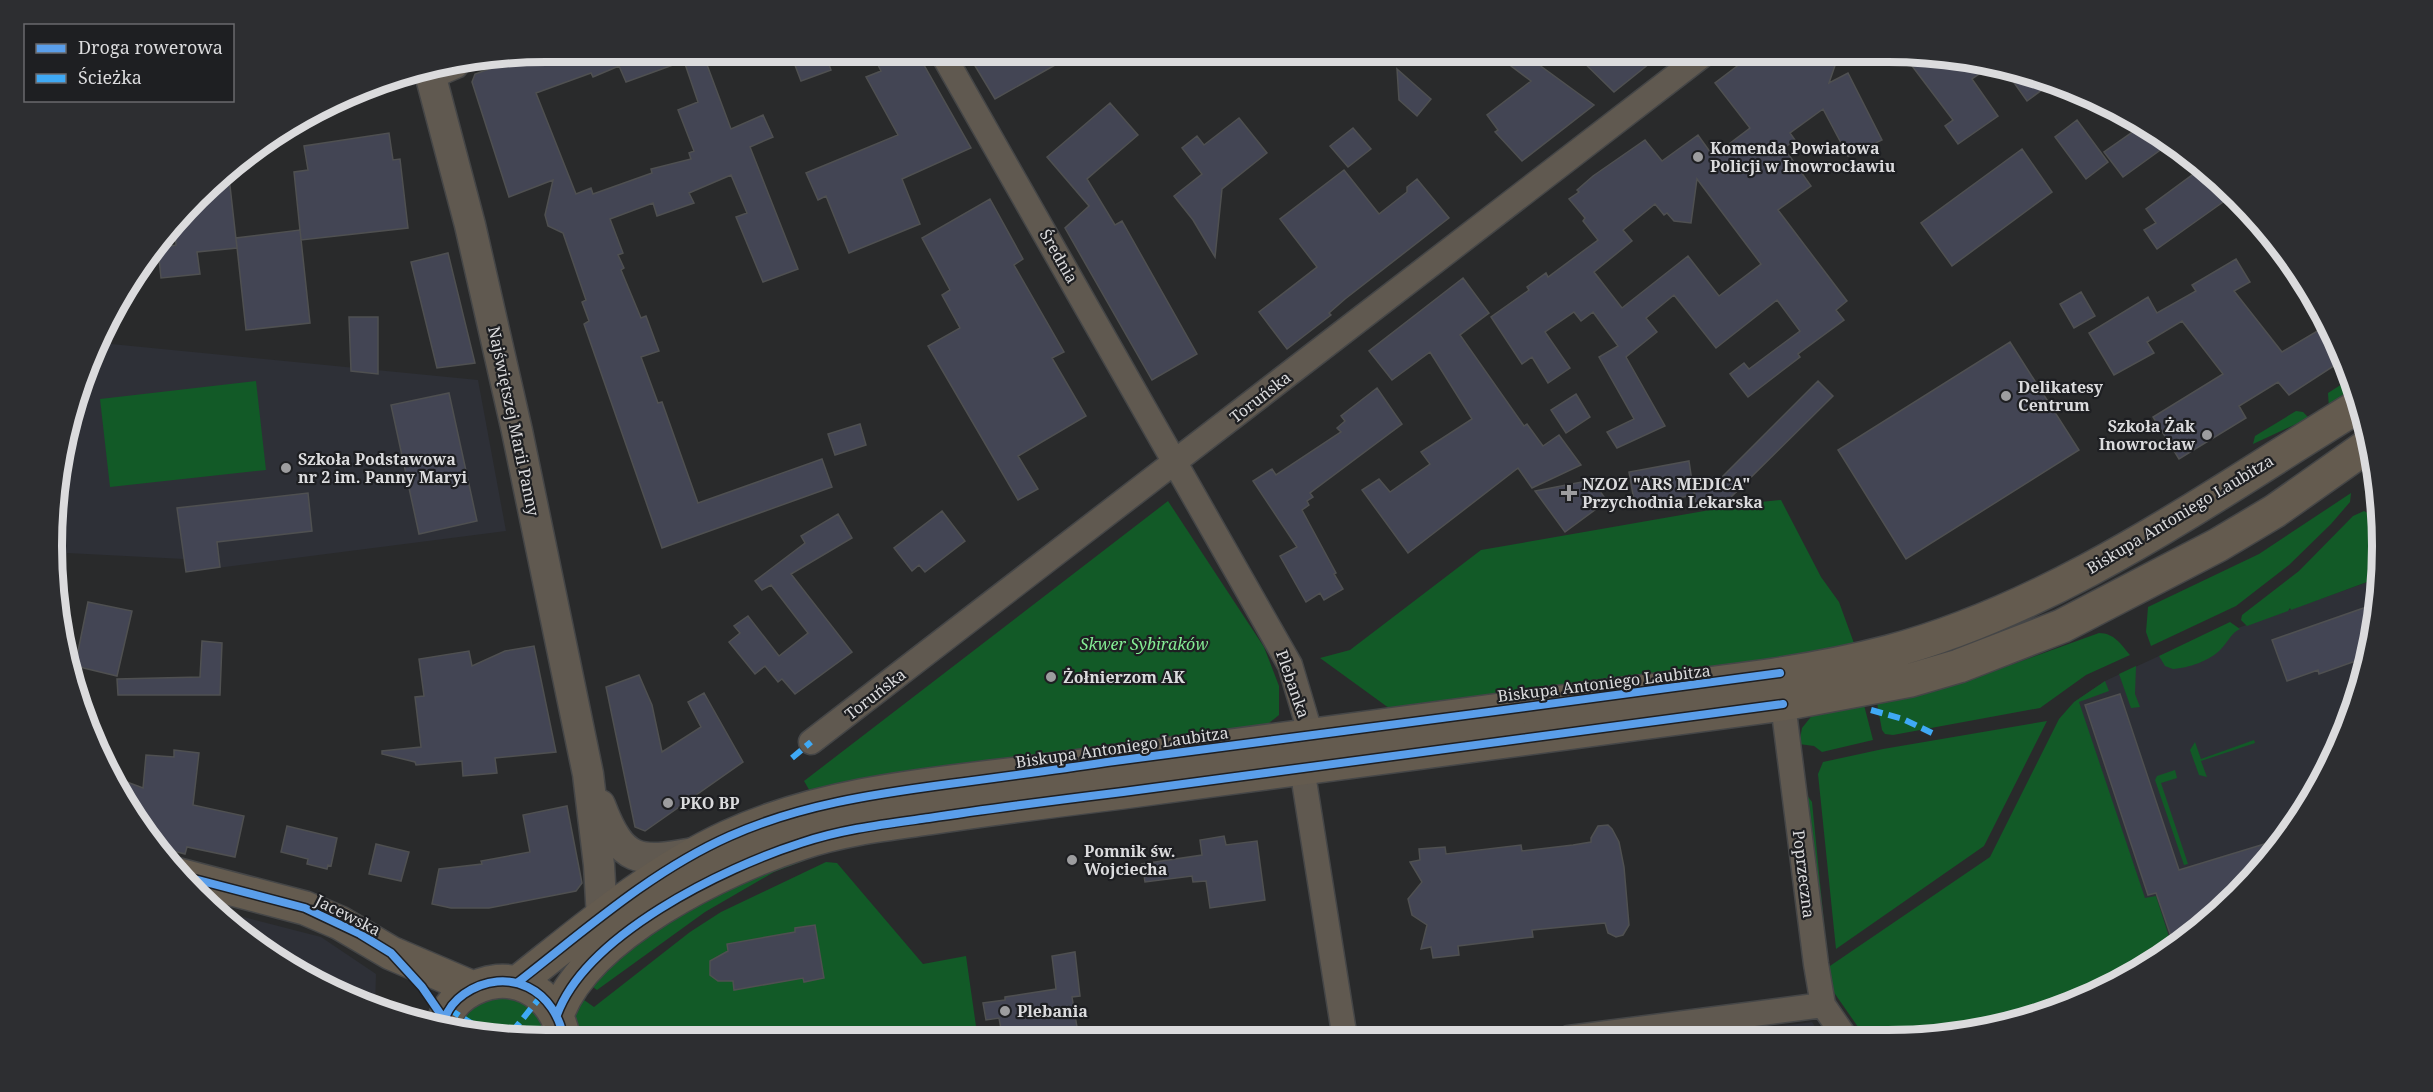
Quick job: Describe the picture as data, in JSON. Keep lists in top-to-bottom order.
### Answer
{
  "streets": {
    "main road": ["Biskupa Antoniego Laubitza", "Jacewska"],
    "street": [
      "Średnia",
      "Toruńska",
      "Najświętszej Marii Panny",
      "Plebanka",
      "Poprzeczna"
    ]
  },
  "crossings": [
    ["Średnia", "Toruńska"],
    ["Średnia", "Plebanka"],
    ["Toruńska", "Plebanka"],
    ["Najświętszej Marii Panny", "Biskupa Antoniego Laubitza"],
    ["Biskupa Antoniego Laubitza", "Plebanka"]
  ],
  "parks": ["Skwer Sybiraków"],
  "places": {
    "other": [
      "Komenda Powiatowa Policji w Inowrocławiu",
      "Delikatesy Centrum",
      "Szkoła Żak Inowrocław",
      "Szkoła Podstawowa nr 2 im. Panny Maryi",
      "Żołnierzom AK",
      "PKO BP",
      "Pomnik św. Wojciecha",
      "Plebania"
    ],
    "health": ["NZOZ \"ARS MEDICA\" Przychodnia Lekarska"]
  },
  "legend": ["Droga rowerowa", "Ścieżka"]
}
